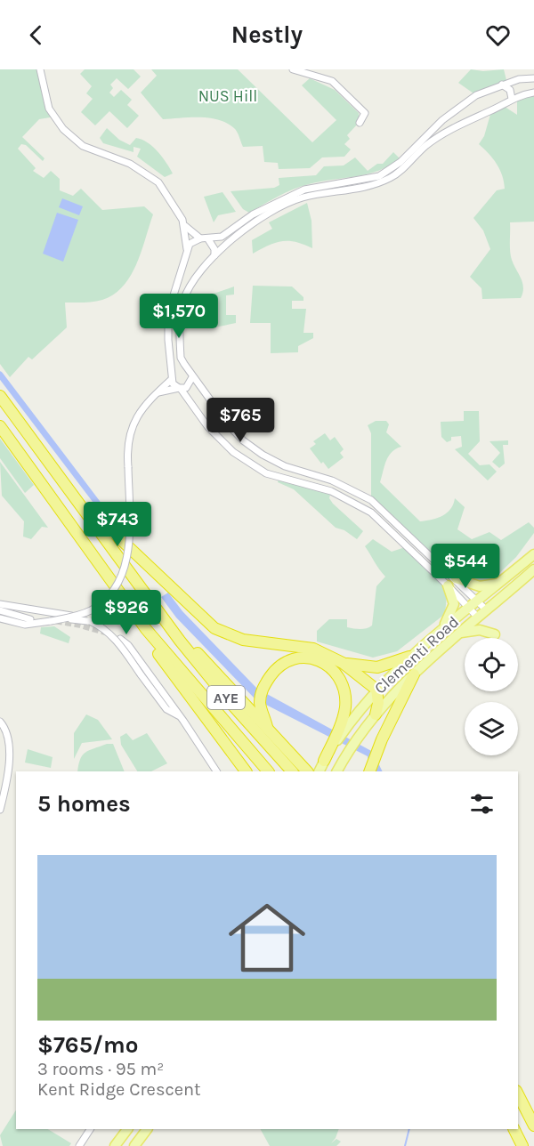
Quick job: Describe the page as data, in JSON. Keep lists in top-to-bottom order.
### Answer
{
  "streets": {
    "highway": ["AYE"],
    "main road": ["Clementi Road"]
  },
  "parks": ["NUS Hill"],
  "page": {
    "header": "Nestly",
    "price": [
      "$1,570",
      "$765",
      "$743",
      "$544",
      "$926"
    ],
    "heading": "5 homes",
    "list": [
      {
        "name": "$765/mo",
        "note": "3 rooms · 95 m² · Kent Ridge Crescent"
      }
    ]
  }
}
